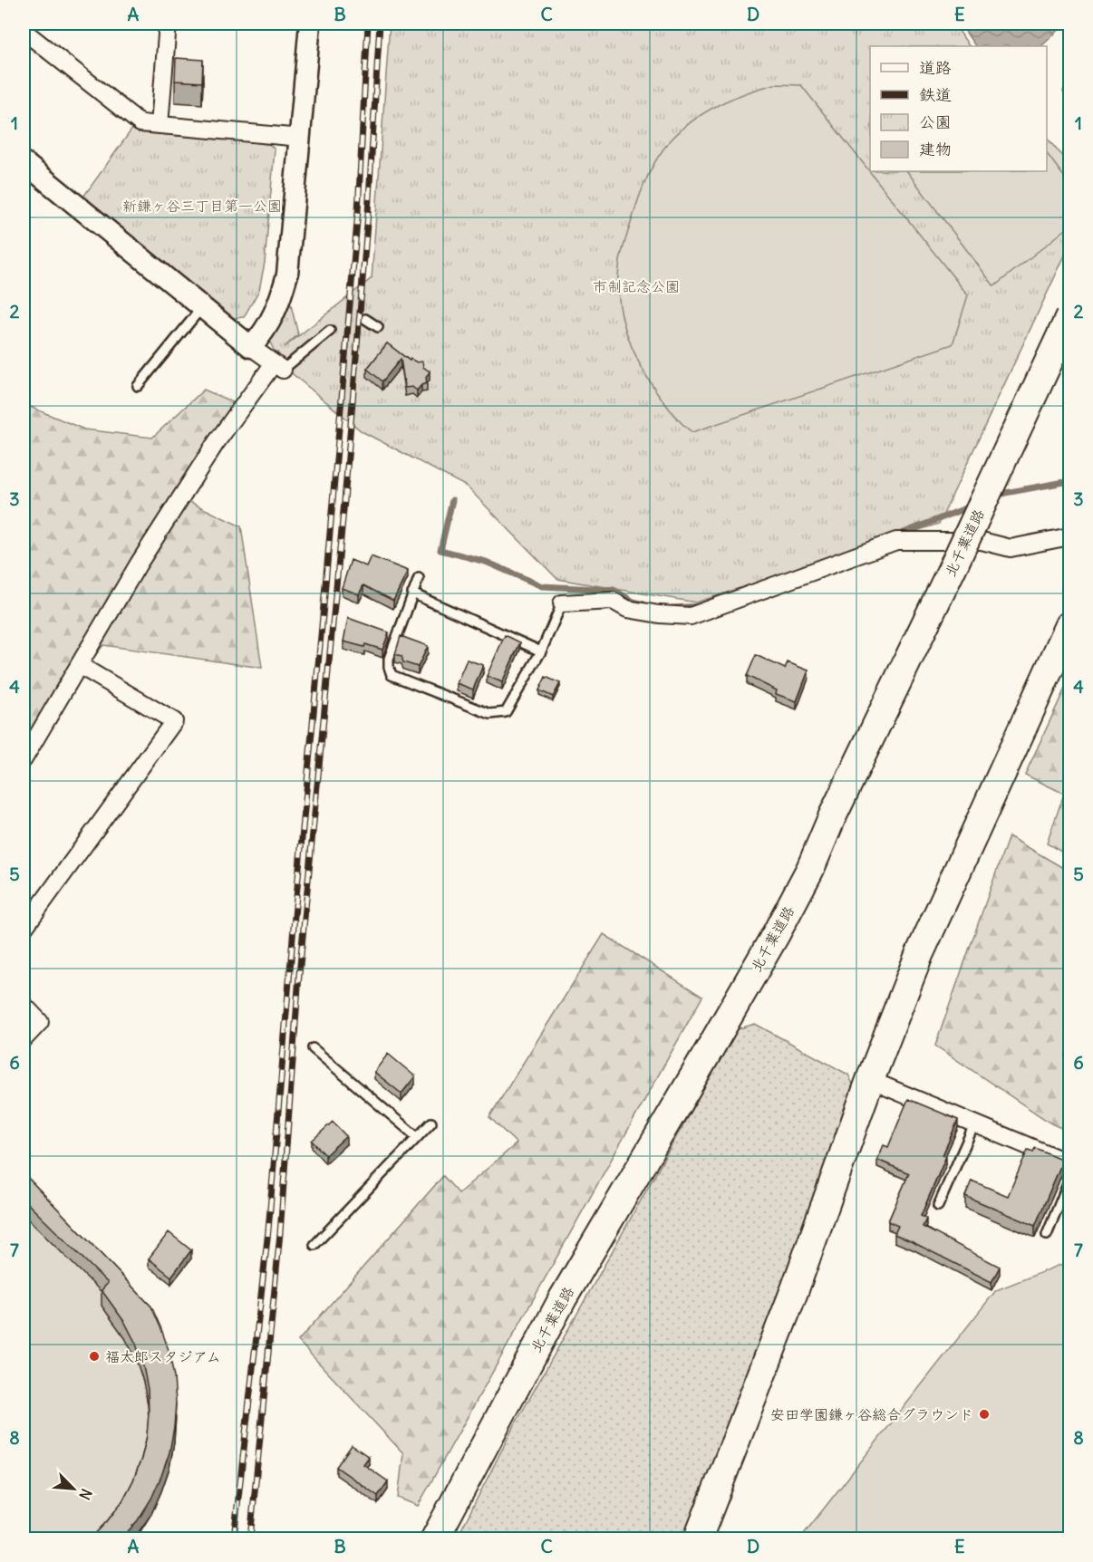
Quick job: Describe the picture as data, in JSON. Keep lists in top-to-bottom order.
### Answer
{
  "streets": {
    "highway": ["北千葉道路"]
  },
  "parks": ["新鎌ヶ谷三丁目第一公園", "市制記念公園"],
  "places": ["福太郎スタジアム", "安田学園鎌ヶ谷総合グラウンド"],
  "legend": [
    "道路",
    "鉄道",
    "公園",
    "建物"
  ],
  "north": "bottom right",
  "grid": {
    "columns": [
      "A",
      "B",
      "C",
      "D",
      "E"
    ],
    "rows": [
      "1",
      "2",
      "3",
      "4",
      "5",
      "6",
      "7",
      "8"
    ]
  }
}
